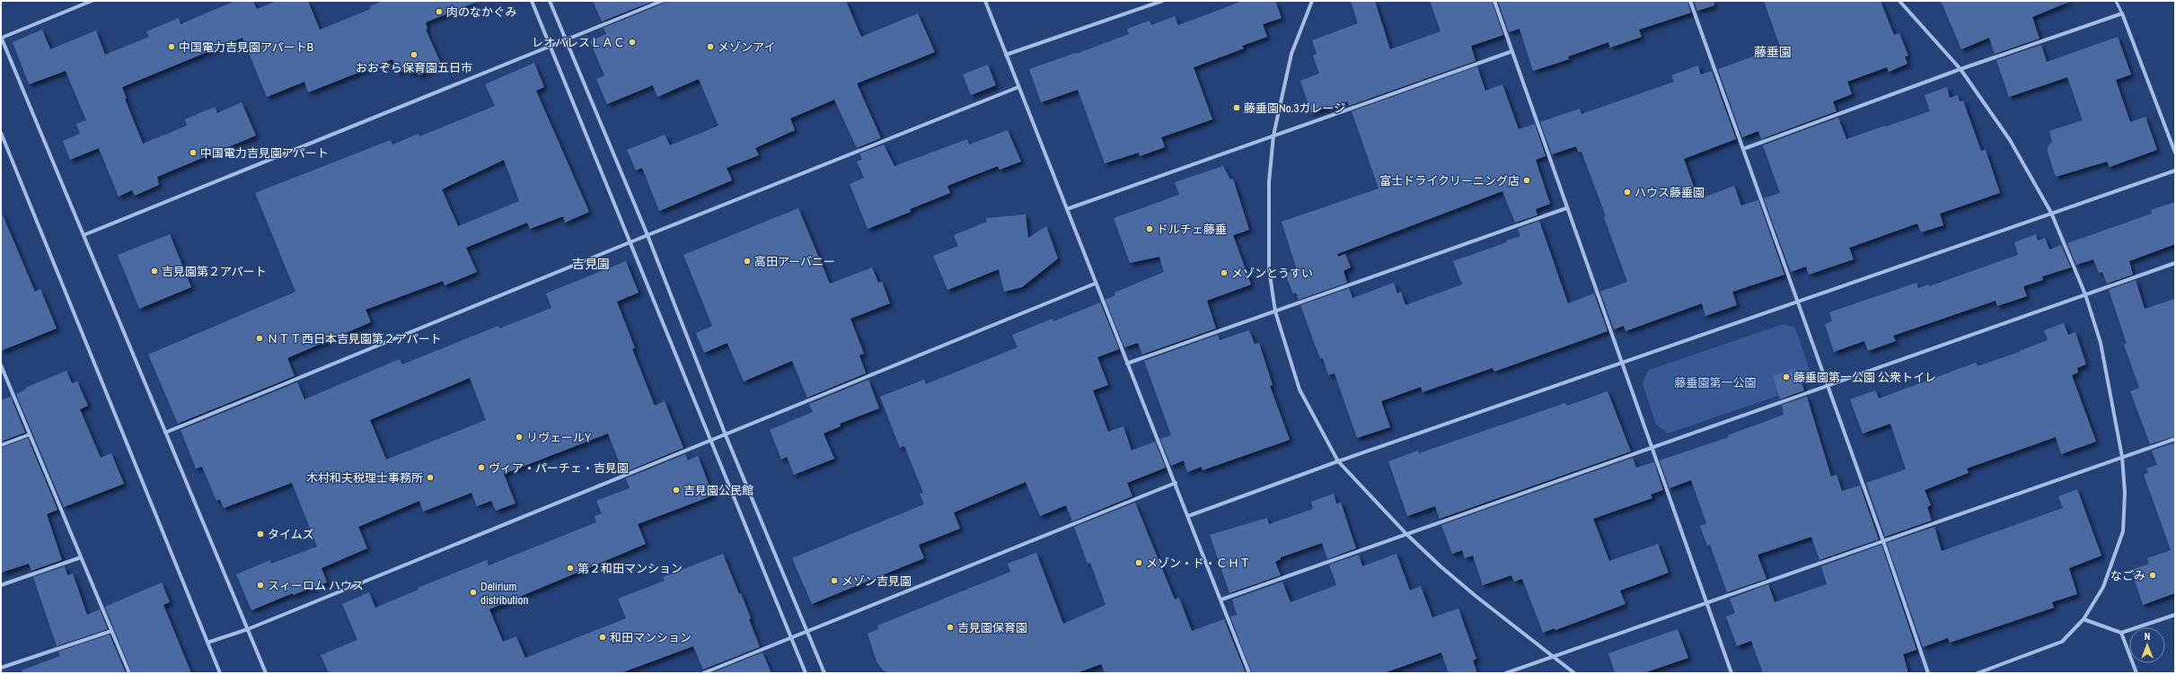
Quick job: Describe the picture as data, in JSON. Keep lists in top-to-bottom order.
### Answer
{
  "districts": ["藤垂園", "吉見園"],
  "parks": ["藤垂園第一公園"],
  "places": [
    "肉のなかぐみ",
    "レオパレスＬＡＣ",
    "中国電力吉見園アパートB",
    "メゾンアイ",
    "おおぞら保育園五日市",
    "藤垂園No.3ガレージ",
    "中国電力吉見園アパート",
    "富士ドライクリーニング店",
    "ハウス藤垂園",
    "ドルチェ藤垂",
    "高田アーバニー",
    "吉見園第２アパート",
    "メゾンとうすい",
    "ＮＴＴ西日本吉見園第２アパート",
    "藤垂園第一公園 公衆トイレ",
    "リヴェールY",
    "ヴィア・パーチェ・吉見園",
    "木村和夫税理士事務所",
    "吉見園公民館",
    "タイムズ",
    "メゾン・ド・ＣＨＴ",
    "第２和田マンション",
    "なごみ",
    "メゾン吉見園",
    "スィーロム ハウス",
    "Delirium distribution",
    "吉見園保育園",
    "和田マンション"
  ],
  "north": "top"
}
